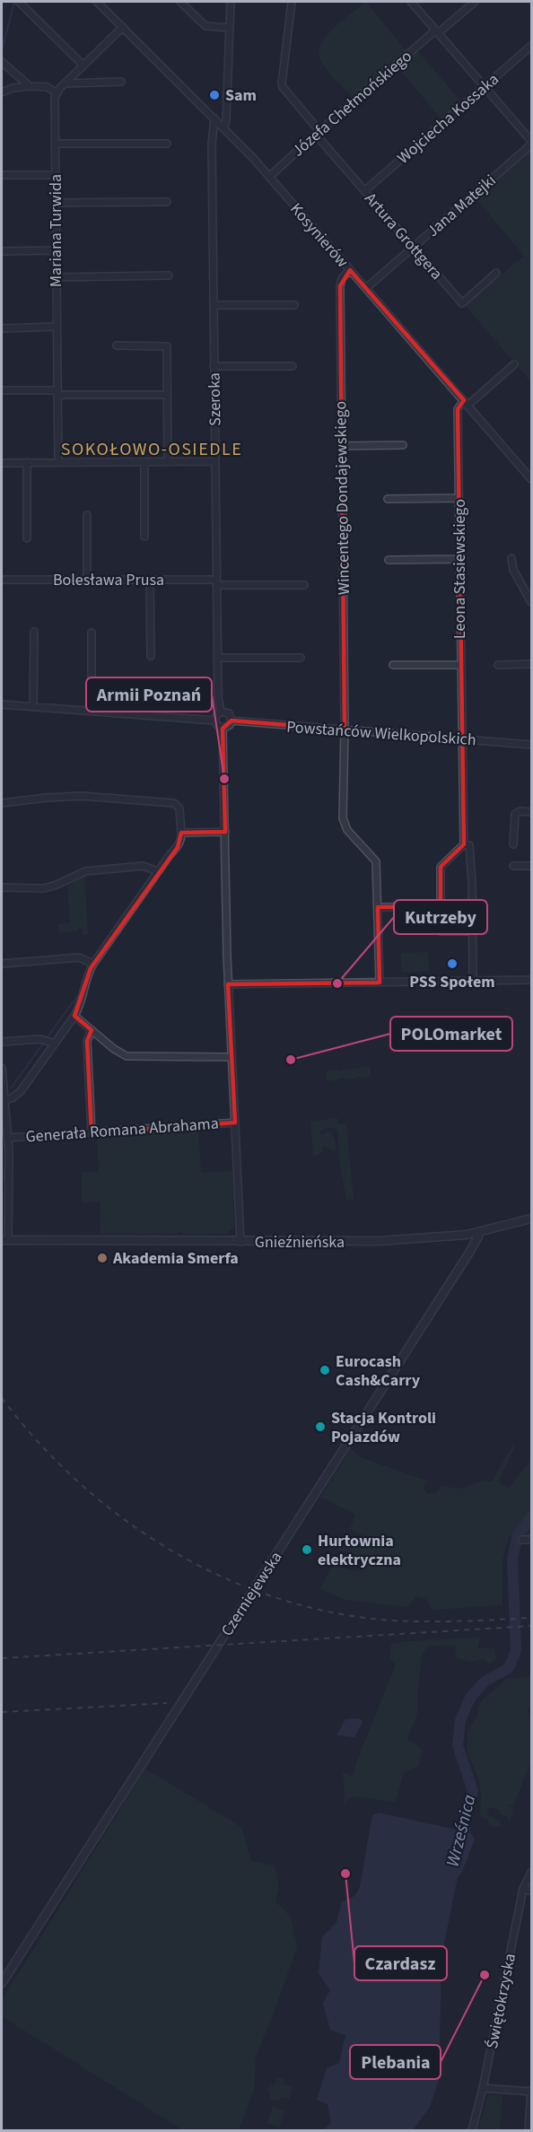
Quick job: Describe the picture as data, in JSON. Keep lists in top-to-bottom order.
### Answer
{
  "streets": {
    "street": [
      "Józefa Chełmońskiego",
      "Wojciecha Kossaka",
      "Jana Matejki",
      "Mariana Turwida",
      "Kosynierów",
      "Artura Grottgera",
      "Szeroka",
      "Wincentego Dondajewskiego",
      "Leona Stasiewskiego",
      "Bolesława Prusa",
      "Powstańców Wielkopolskich",
      "Generała Romana Abrahama",
      "Gnieźnieńska",
      "Czerniejewska",
      "Świętokrzyska"
    ]
  },
  "crossings": [
    ["Józefa Chełmońskiego", "Kosynierów"],
    ["Józefa Chełmońskiego", "Artura Grottgera"],
    ["Wojciecha Kossaka", "Artura Grottgera"],
    ["Jana Matejki", "Kosynierów"],
    ["Jana Matejki", "Artura Grottgera"],
    ["Kosynierów", "Szeroka"],
    ["Kosynierów", "Wincentego Dondajewskiego"],
    ["Kosynierów", "Leona Stasiewskiego"],
    ["Szeroka", "Bolesława Prusa"],
    ["Szeroka", "Powstańców Wielkopolskich"],
    ["Wincentego Dondajewskiego", "Powstańców Wielkopolskich"],
    ["Leona Stasiewskiego", "Powstańców Wielkopolskich"],
    ["Gnieźnieńska", "Czerniejewska"]
  ],
  "districts": ["SOKOŁOWO-OSIEDLE"],
  "water": ["Wrześnica"],
  "places": [
    "Sam",
    "Armii Poznań",
    "PSS Społem",
    "Kutrzeby",
    "POLOmarket",
    "Akademia Smerfa",
    "Eurocash Cash&Carry",
    "Stacja Kontroli Pojazdów",
    "Hurtownia elektryczna",
    "Czardasz",
    "Plebania"
  ]
}
